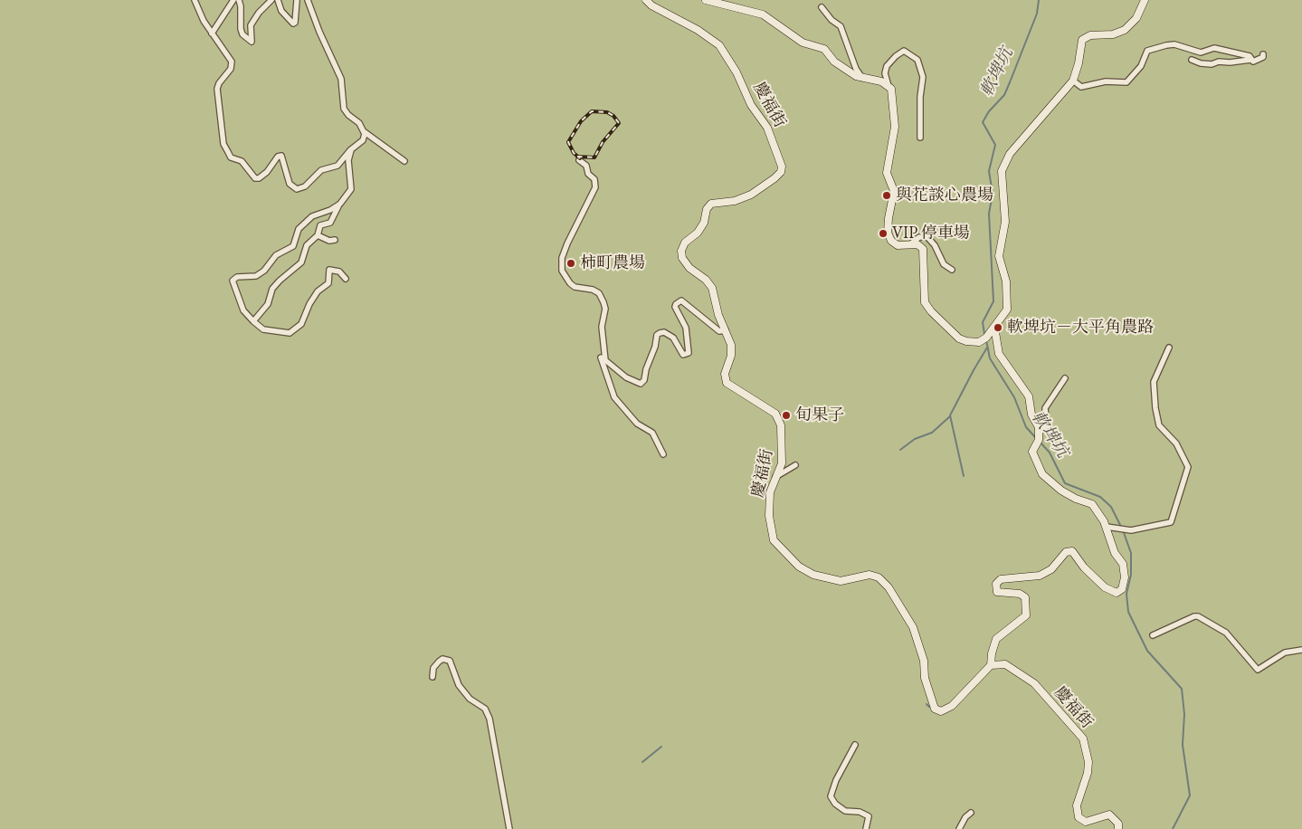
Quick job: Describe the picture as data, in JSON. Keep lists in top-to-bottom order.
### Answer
{
  "streets": {
    "street": ["慶福街"]
  },
  "water": ["軟埤坑"],
  "places": [
    "與花談心農場",
    "VIP 停車場",
    "柿町農場",
    "軟埤坑－大平角農路",
    "旬果子"
  ]
}
